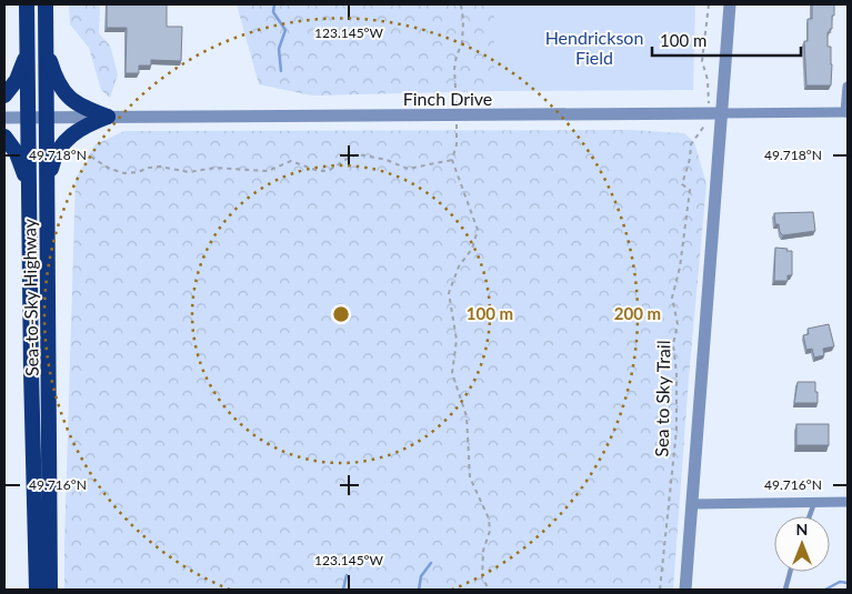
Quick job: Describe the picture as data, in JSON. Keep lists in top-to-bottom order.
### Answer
{
  "streets": {
    "highway": ["Sea-to-Sky Highway"],
    "street": ["Finch Drive"],
    "path": ["Sea to Sky Trail"]
  },
  "crossings": [
    ["Finch Drive", "Sea-to-Sky Highway"]
  ],
  "parks": ["Hendrickson Field"],
  "scale_bar": "100 m",
  "north": "top",
  "coordinates": ["123.145°W", "49.718°N", "49.716°N"],
  "rings": ["100 m", "200 m"]
}
